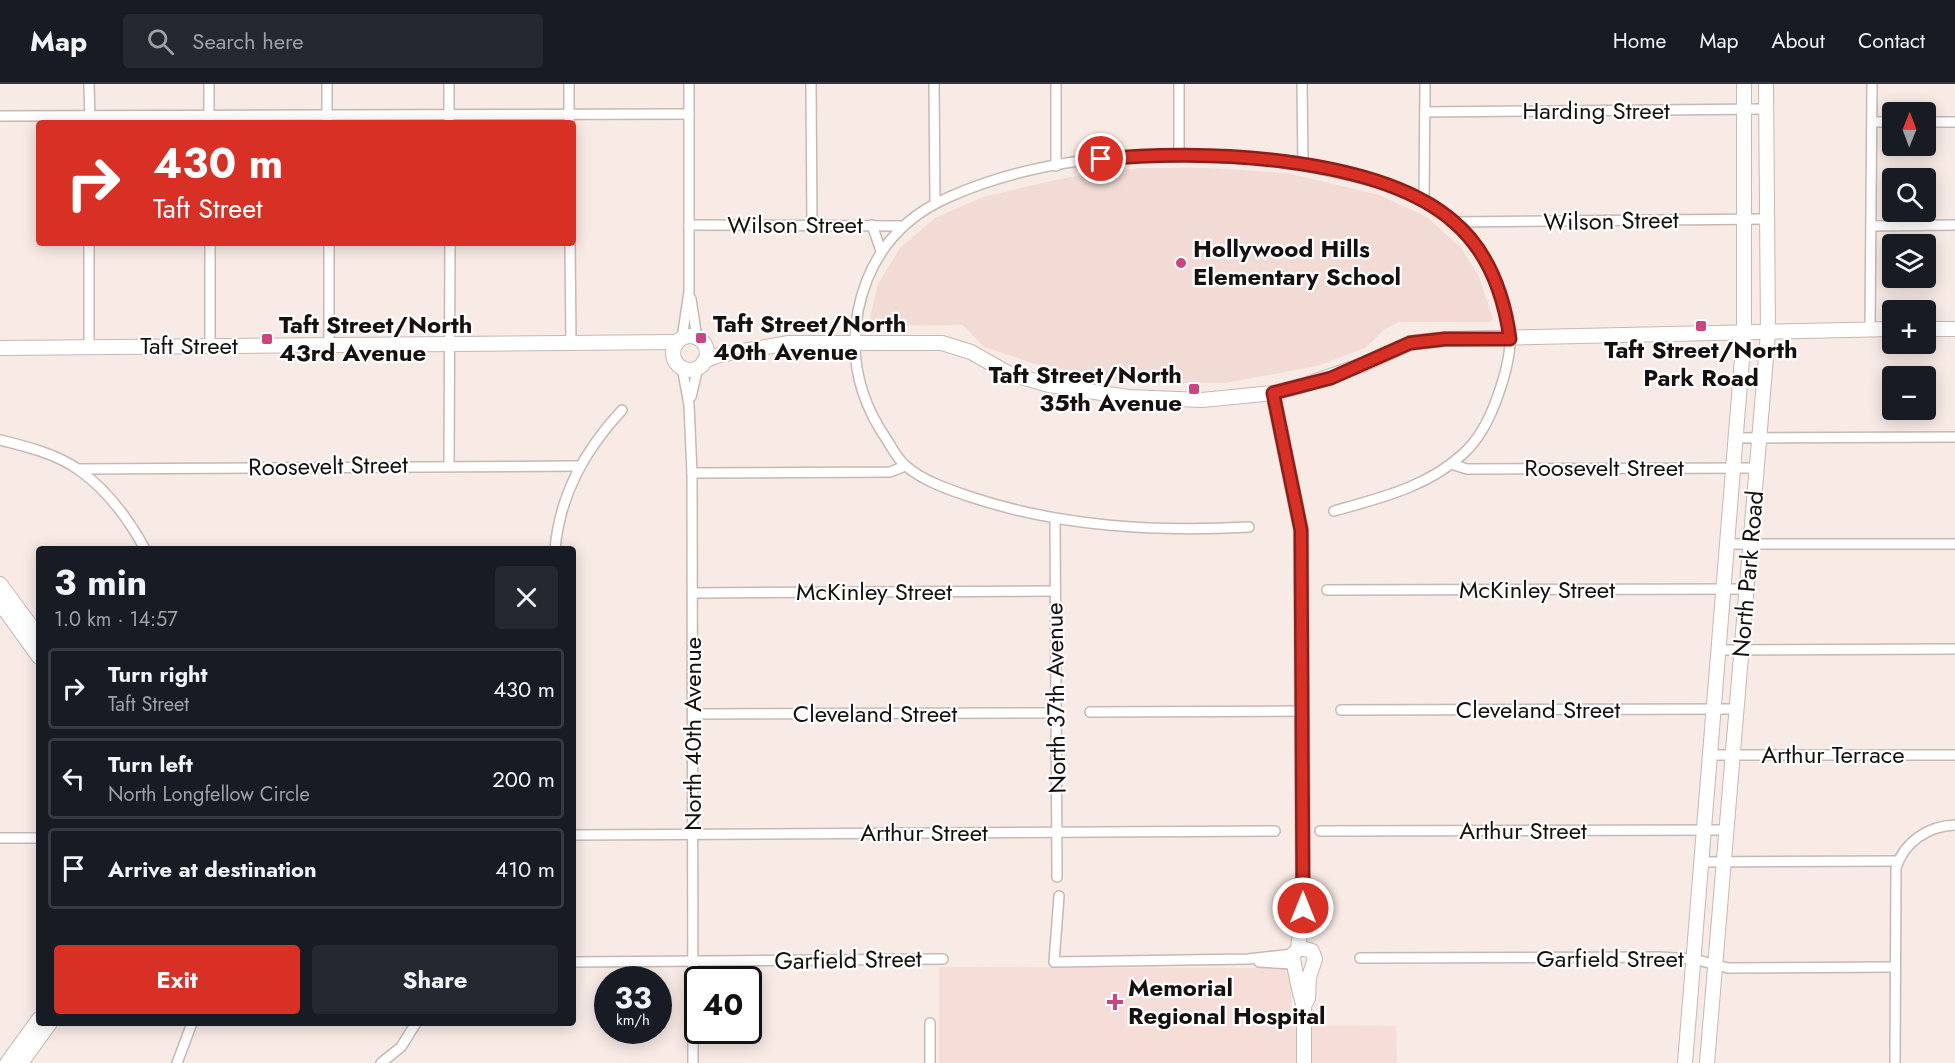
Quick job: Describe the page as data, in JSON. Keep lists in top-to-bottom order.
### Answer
{
  "streets": {
    "street": [
      "Harding Street",
      "Wilson Street",
      "Taft Street",
      "Roosevelt Street",
      "North Park Road",
      "McKinley Street",
      "North 37th Avenue",
      "Cleveland Street",
      "North 40th Avenue",
      "Arthur Terrace",
      "Arthur Street",
      "Garfield Street"
    ]
  },
  "crossings": [
    ["Harding Street", "North Park Road"],
    ["Wilson Street", "North Park Road"],
    ["Taft Street", "North 40th Avenue"],
    ["Roosevelt Street", "North Park Road"],
    ["North Park Road", "McKinley Street"],
    ["North Park Road", "Cleveland Street"],
    ["North Park Road", "Arthur Terrace"],
    ["North Park Road", "Arthur Street"],
    ["North Park Road", "Garfield Street"],
    ["McKinley Street", "North 37th Avenue"],
    ["McKinley Street", "North 40th Avenue"],
    ["North 37th Avenue", "Cleveland Street"],
    ["North 37th Avenue", "Arthur Street"],
    ["Cleveland Street", "North 40th Avenue"],
    ["North 40th Avenue", "Arthur Street"],
    ["North 40th Avenue", "Garfield Street"]
  ],
  "places": {
    "other": ["Hollywood Hills Elementary School"],
    "transit": [
      "Taft Street/North Park Road",
      "Taft Street/North 40th Avenue",
      "Taft Street/North 43rd Avenue",
      "Taft Street/North 35th Avenue"
    ],
    "health": ["Memorial Regional Hospital"]
  },
  "north": "top",
  "page": {
    "header": "Map",
    "search": "Search here",
    "nav": [
      "Home",
      "Map",
      "About",
      "Contact"
    ],
    "map_buttons": ["+", "−"],
    "turn": ["430 m", "Taft Street"],
    "heading": ["3 min", "1.0 km · 14:57"],
    "list": [
      {
        "name": "Turn right",
        "note": "Taft Street",
        "value": "430 m"
      },
      {
        "name": "Turn left",
        "note": "North Longfellow Circle",
        "value": "200 m"
      },
      {
        "name": "Arrive at destination",
        "value": "410 m"
      }
    ],
    "buttons": ["Exit", "Share"],
    "speed": "33 km/h",
    "limit": "40"
  }
}
